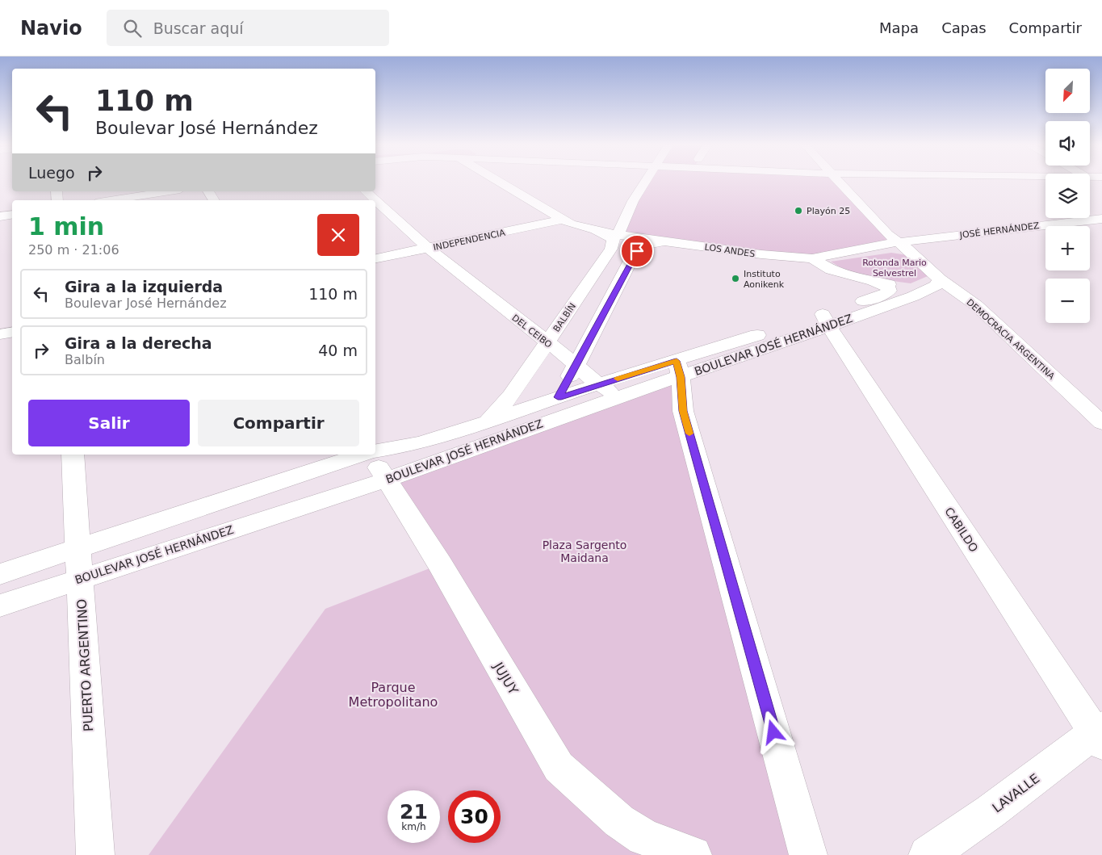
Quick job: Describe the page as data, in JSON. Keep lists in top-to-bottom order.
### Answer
{
  "streets": {
    "street": [
      "JOSÉ HERNÁNDEZ",
      "INDEPENDENCIA",
      "LOS ANDES",
      "BALBÍN",
      "DEL CEIBO",
      "DEMOCRACIA ARGENTINA",
      "BOULEVAR JOSÉ HERNÁNDEZ",
      "CABILDO",
      "PUERTO ARGENTINO",
      "JUJUY",
      "LAVALLE"
    ]
  },
  "crossings": [
    ["JOSÉ HERNÁNDEZ", "LOS ANDES"],
    ["INDEPENDENCIA", "LOS ANDES"],
    ["INDEPENDENCIA", "DEL CEIBO"],
    ["LOS ANDES", "BALBÍN"],
    ["BALBÍN", "DEL CEIBO"],
    ["BALBÍN", "BOULEVAR JOSÉ HERNÁNDEZ"],
    ["DEL CEIBO", "BOULEVAR JOSÉ HERNÁNDEZ"],
    ["DEMOCRACIA ARGENTINA", "BOULEVAR JOSÉ HERNÁNDEZ"],
    ["BOULEVAR JOSÉ HERNÁNDEZ", "CABILDO"],
    ["BOULEVAR JOSÉ HERNÁNDEZ", "PUERTO ARGENTINO"],
    ["BOULEVAR JOSÉ HERNÁNDEZ", "JUJUY"],
    ["CABILDO", "LAVALLE"]
  ],
  "parks": ["Rotonda Mario Selvestrel", "Plaza Sargento Maidana", "Parque Metropolitano"],
  "places": ["Playón 25", "Instituto Aonikenk"],
  "north": "bottom left",
  "page": {
    "header": "Navio",
    "search": "Buscar aquí",
    "nav": ["Mapa", "Capas", "Compartir"],
    "map_buttons": ["+", "−"],
    "turn": ["110 m", "Boulevar José Hernández"],
    "then": "Luego",
    "heading": ["1 min", "250 m · 21:06"],
    "list": [
      {
        "name": "Gira a la izquierda",
        "note": "Boulevar José Hernández",
        "value": "110 m"
      },
      {
        "name": "Gira a la derecha",
        "note": "Balbín",
        "value": "40 m"
      }
    ],
    "buttons": ["Salir", "Compartir"],
    "speed": "21 km/h",
    "limit": "30"
  }
}
